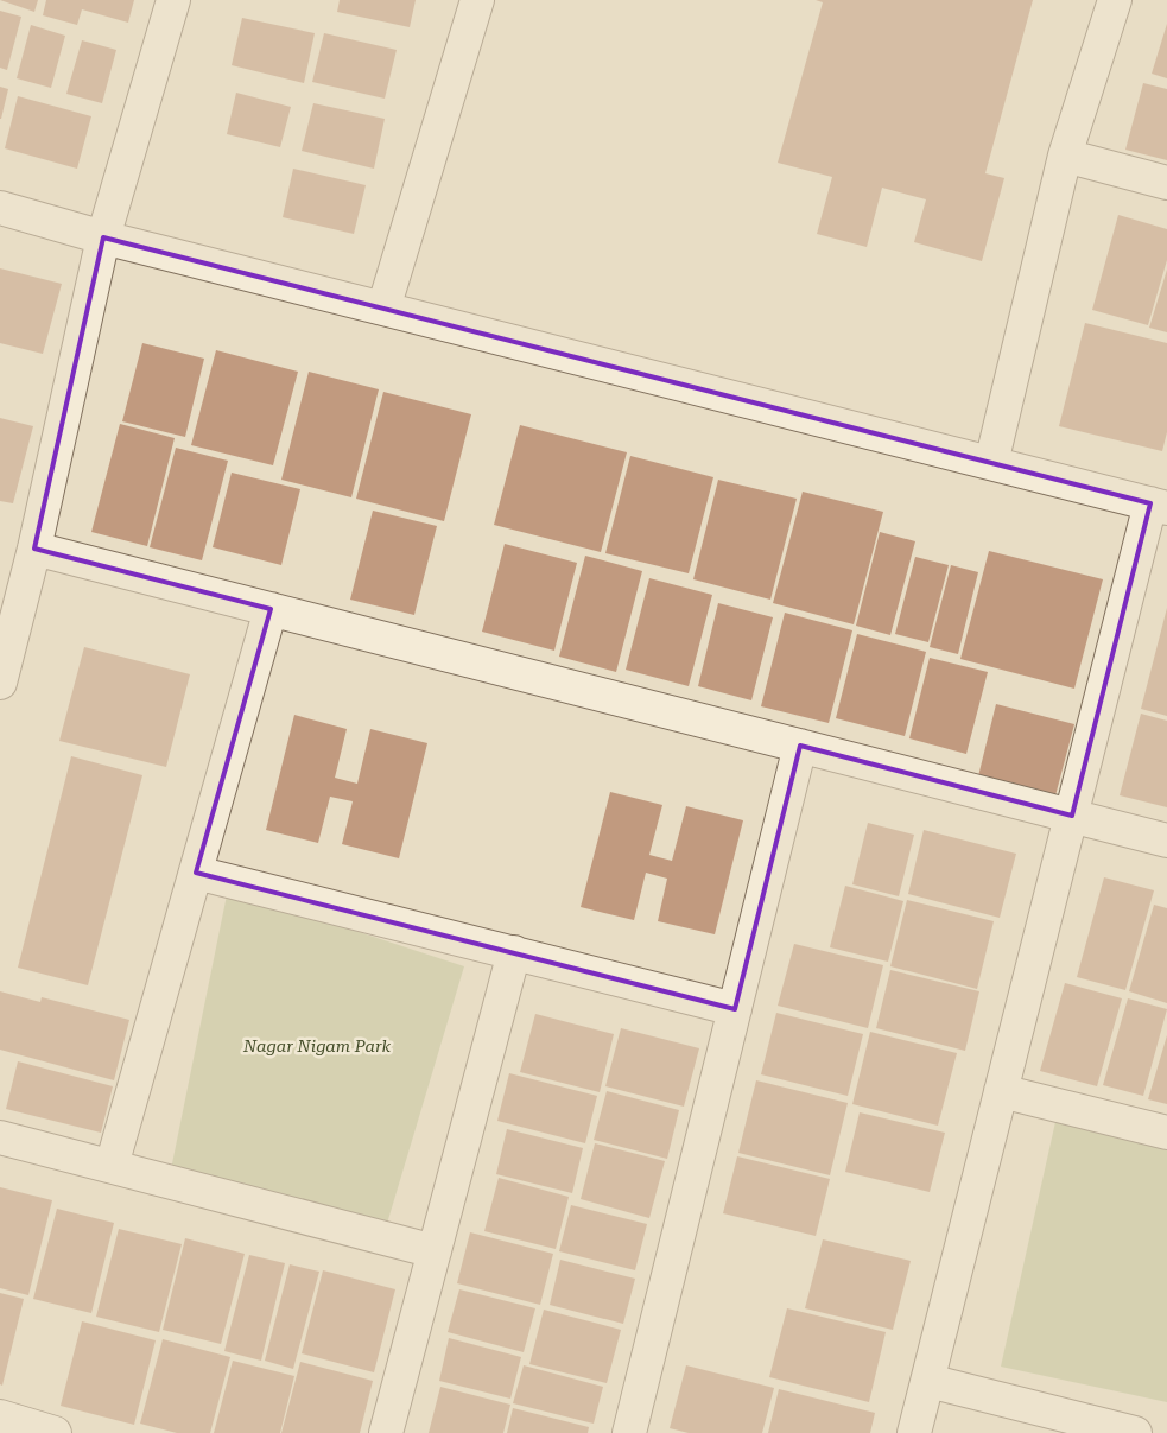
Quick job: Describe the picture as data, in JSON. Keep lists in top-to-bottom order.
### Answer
{
  "parks": ["Nagar Nigam Park"]
}
